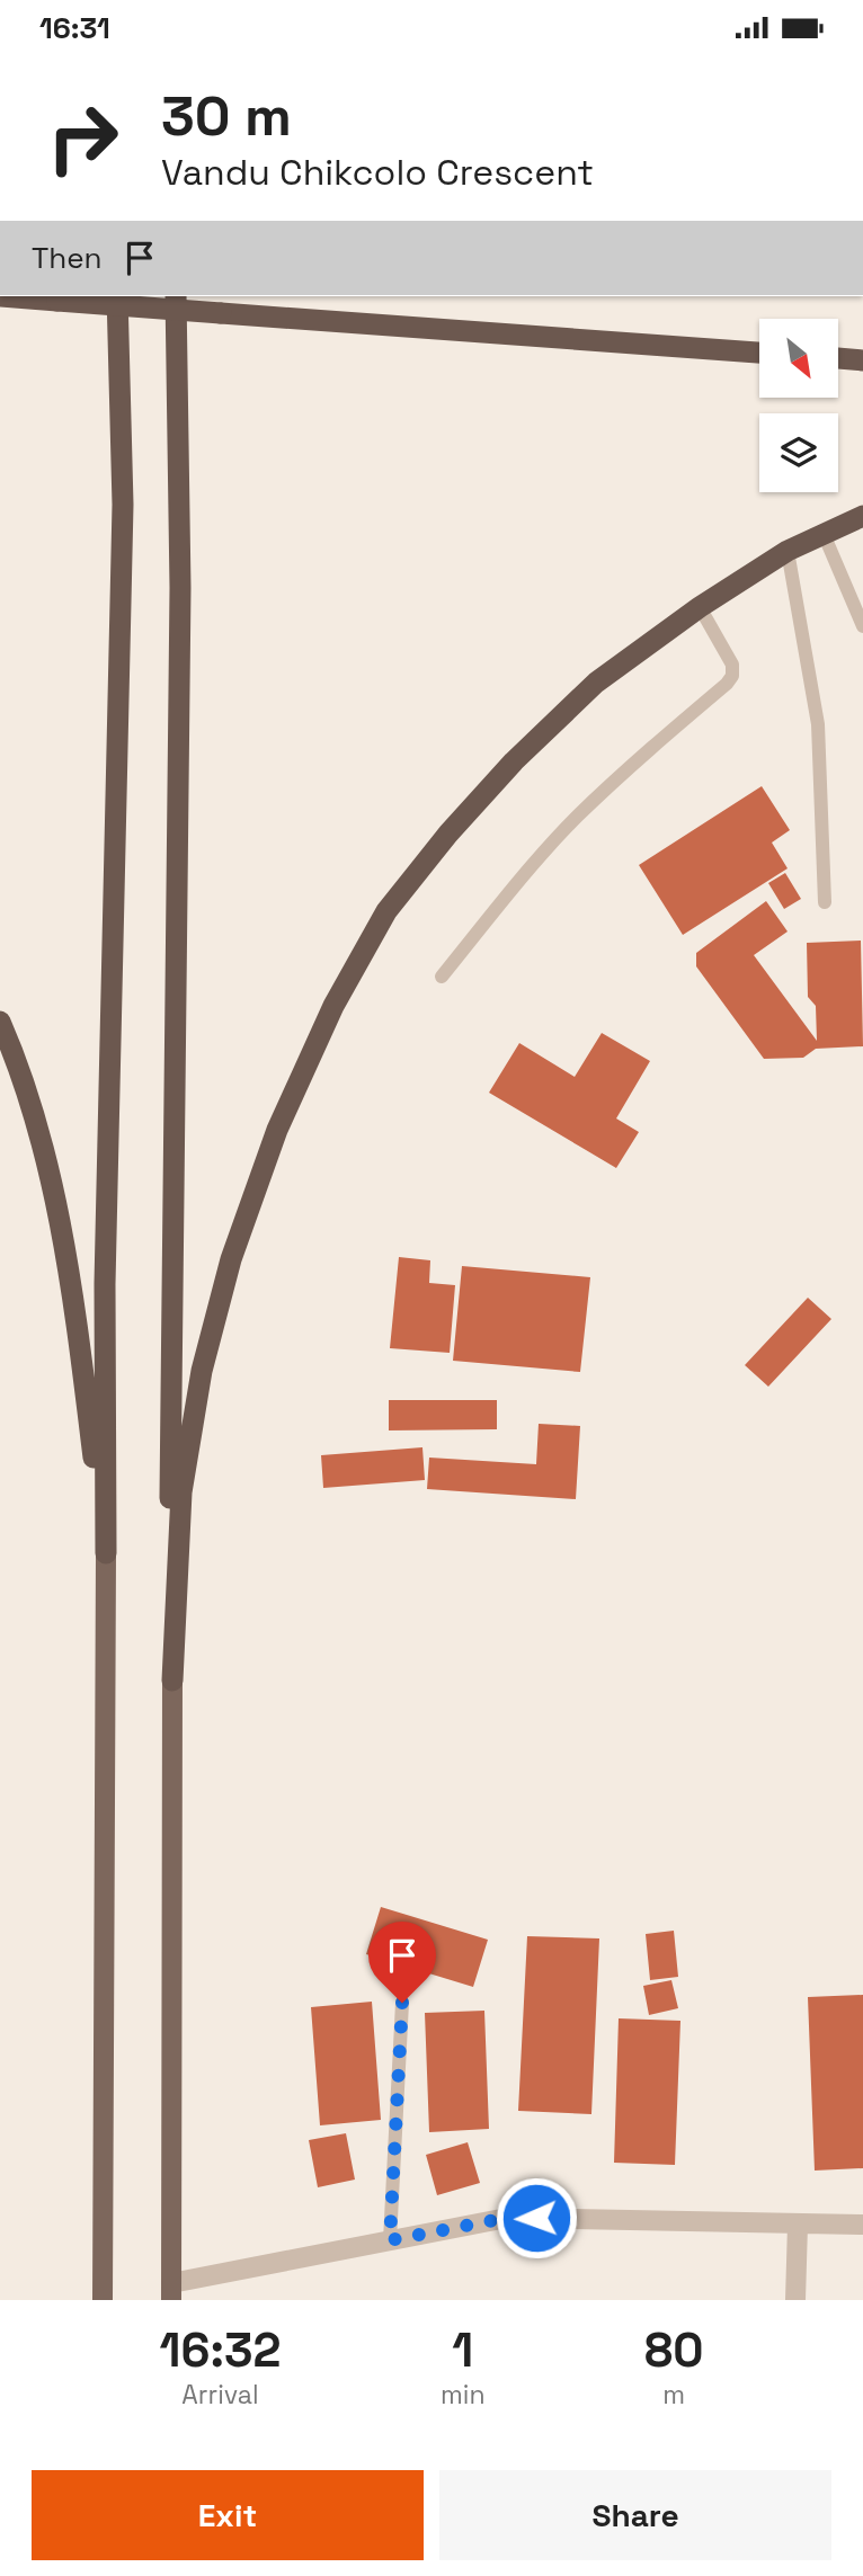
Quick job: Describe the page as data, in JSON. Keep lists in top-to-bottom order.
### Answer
{
  "north": "bottom right",
  "page": {
    "status": "16:31",
    "turn": ["30 m", "Vandu Chikcolo Crescent"],
    "then": "Then",
    "eta": [
      "16:32",
      "Arrival",
      "1",
      "min",
      "80",
      "m"
    ],
    "buttons": ["Exit", "Share"]
  }
}
